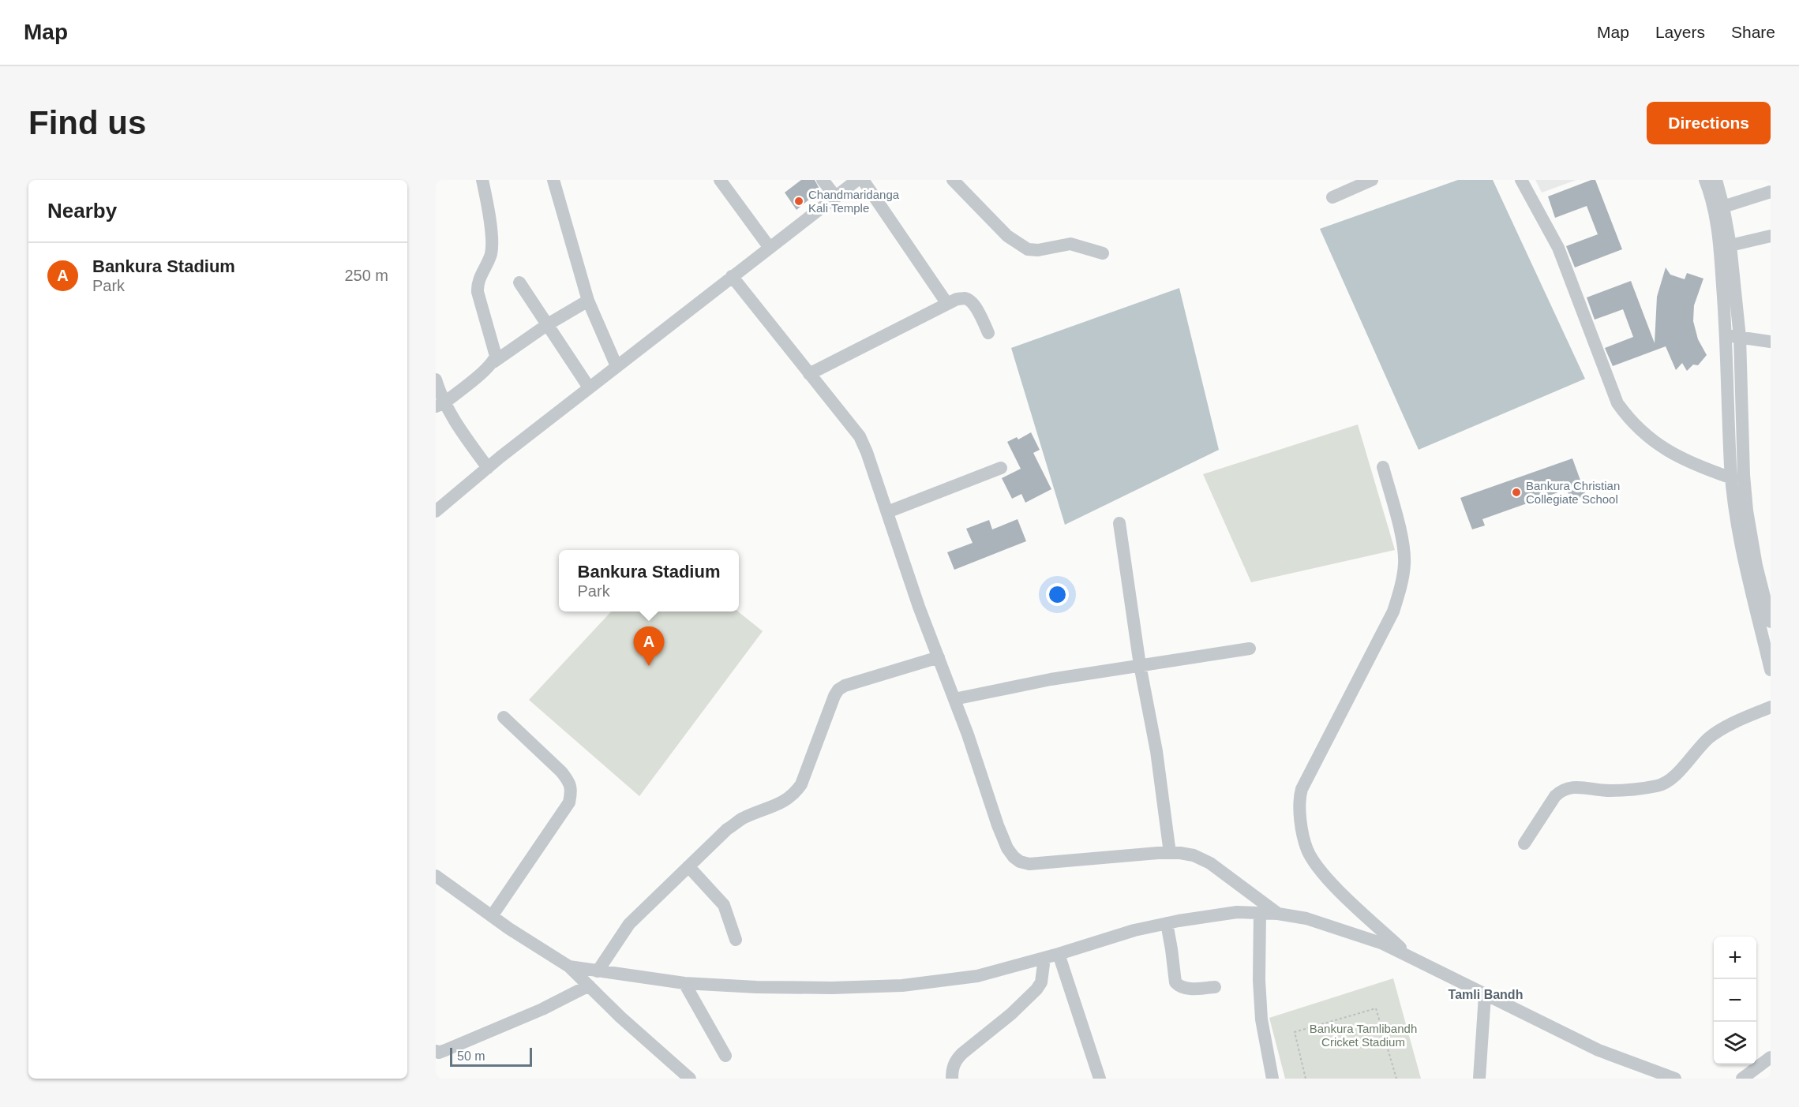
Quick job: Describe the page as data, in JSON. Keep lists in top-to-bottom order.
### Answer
{
  "districts": ["Tamli Bandh"],
  "parks": ["Bankura Tamlibandh Cricket Stadium"],
  "places": ["Chandmaridanga Kali Temple", "Bankura Christian Collegiate School"],
  "scale_bar": "50 m",
  "page": {
    "header": "Map",
    "nav": ["Map", "Layers", "Share"],
    "buttons": "Directions",
    "title": "Find us",
    "heading": "Nearby",
    "list": [
      {
        "mark": "A",
        "name": "Bankura Stadium",
        "note": "Park",
        "value": "250 m"
      }
    ],
    "popup": ["Bankura Stadium", "Park"],
    "pins": "A",
    "map_buttons": ["+", "−"],
    "scale": "50 m"
  }
}
